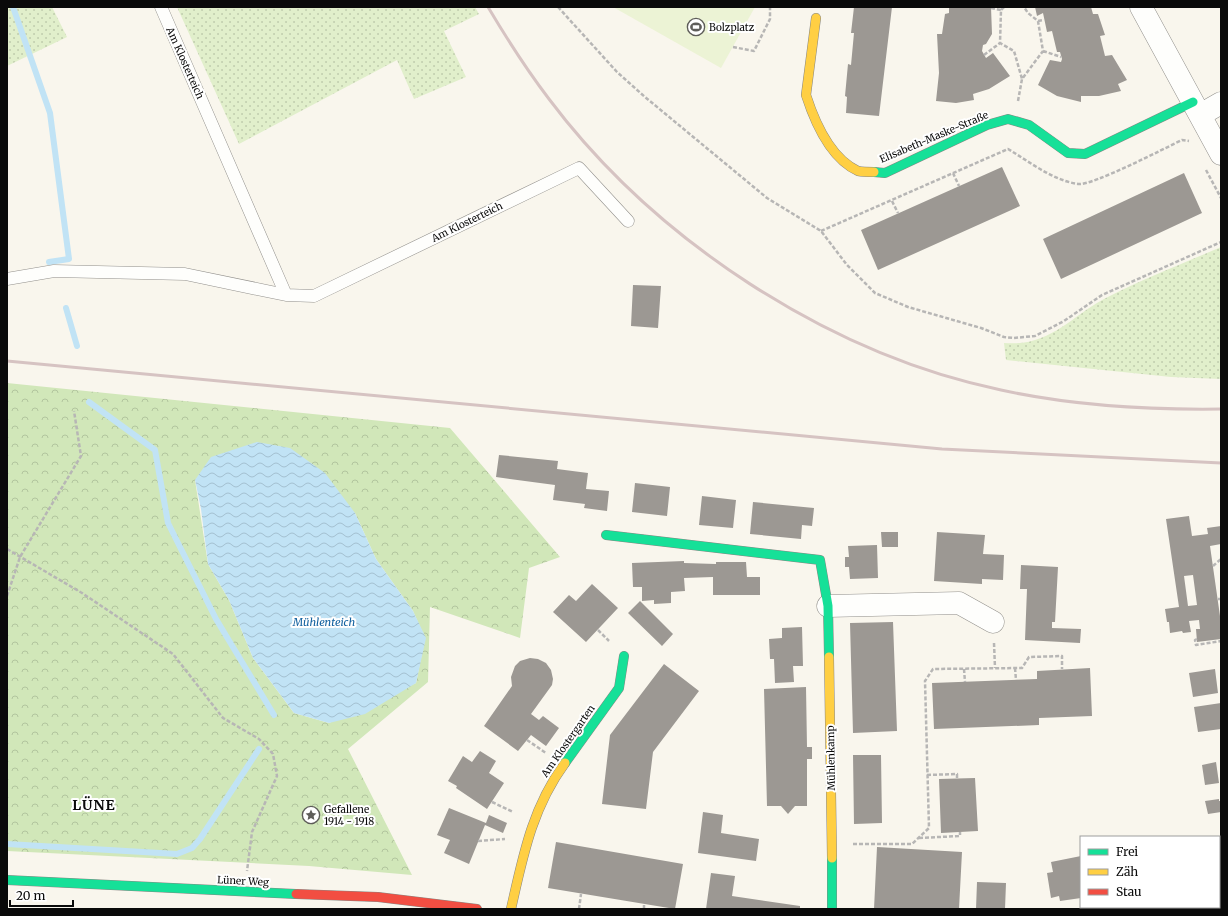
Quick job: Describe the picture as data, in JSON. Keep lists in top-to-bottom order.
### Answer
{
  "streets": {
    "street": [
      "Elisabeth-Maske-Straße",
      "Am Klostergarten",
      "Mühlenkamp",
      "Lüner Weg"
    ],
    "lane": ["Am Klosterteich"]
  },
  "districts": ["LÜNE"],
  "water": ["Mühlenteich"],
  "places": {
    "sports": ["Bolzplatz"],
    "place": ["Gefallene 1914 - 1918"]
  },
  "legend": ["Frei", "Zäh", "Stau"],
  "scale_bar": "20 m"
}
